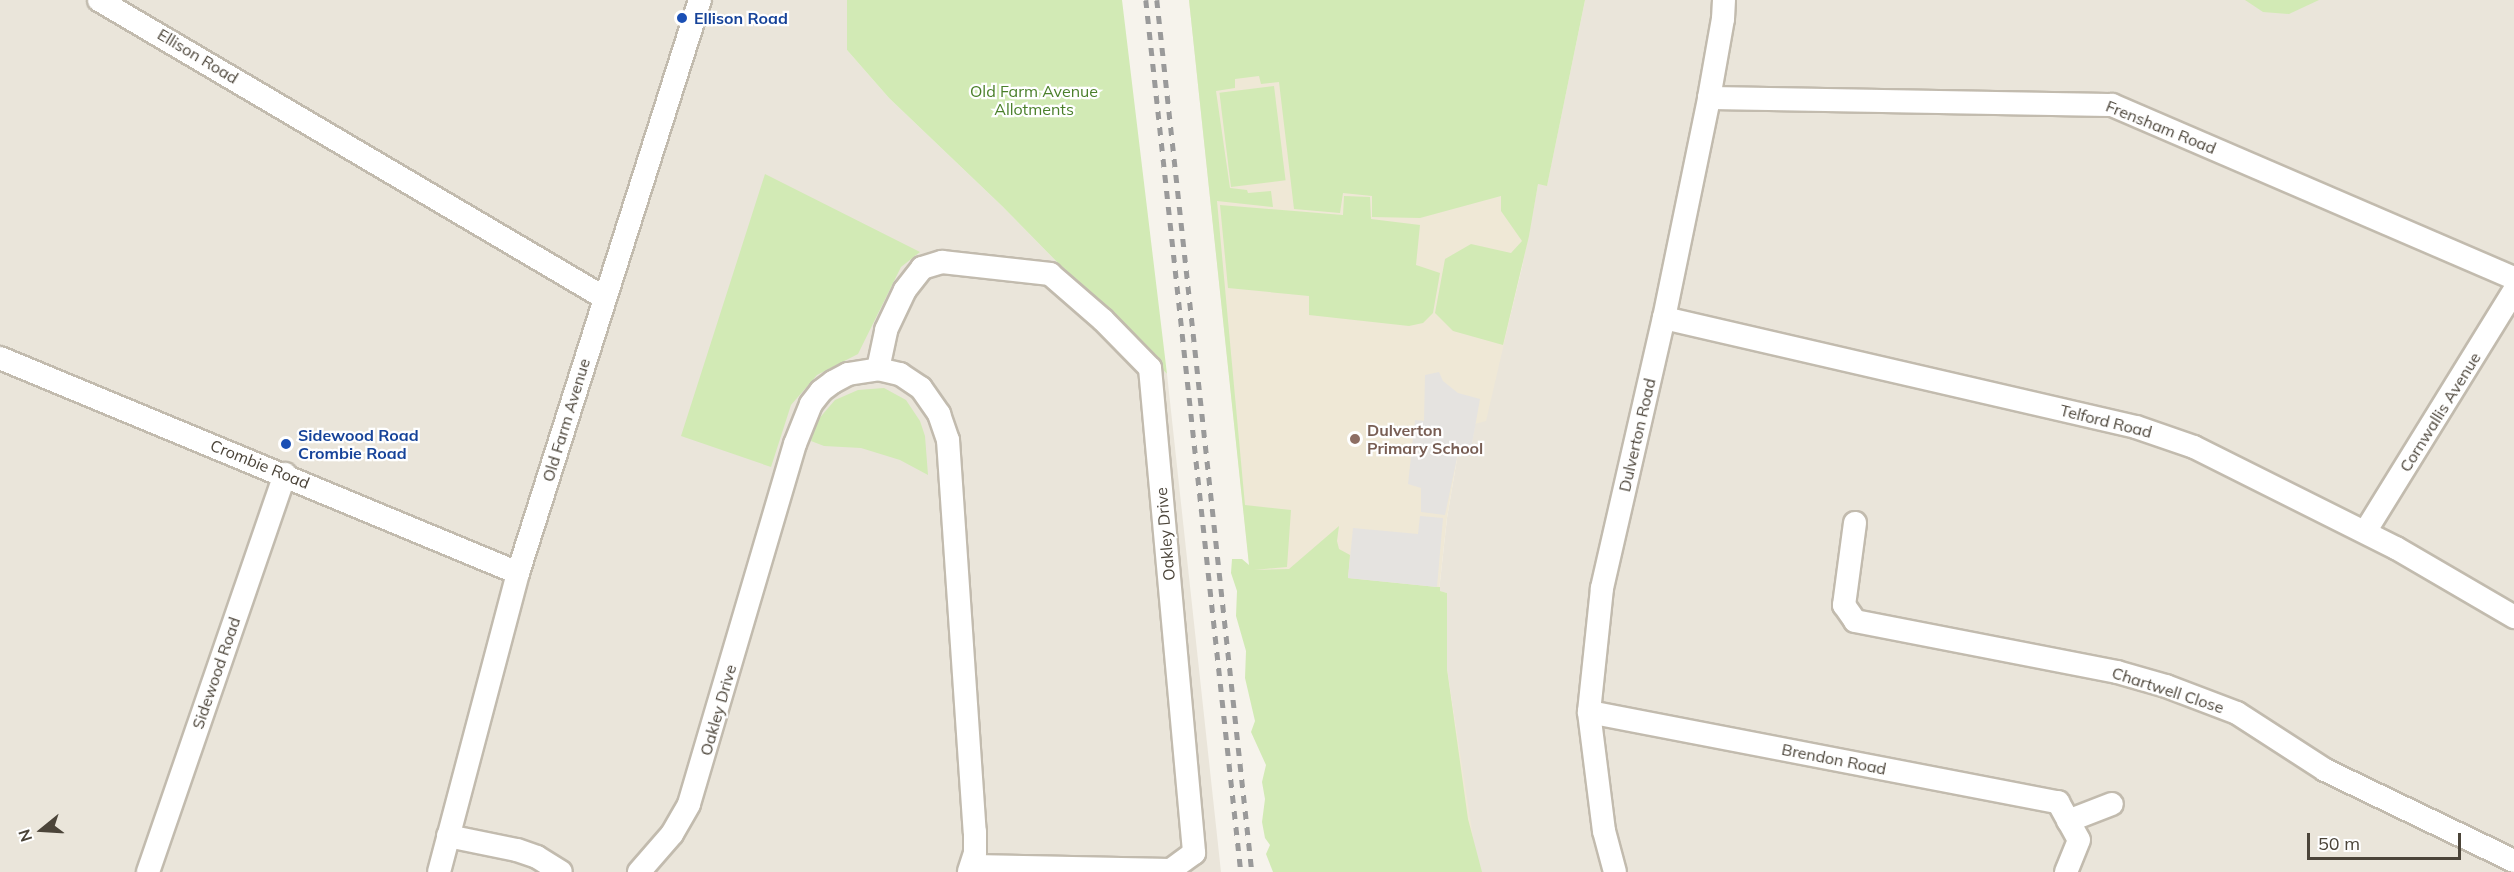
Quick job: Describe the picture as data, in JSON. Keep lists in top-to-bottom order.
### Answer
{
  "streets": {
    "street": [
      "Ellison Road",
      "Frensham Road",
      "Cornwallis Avenue",
      "Old Farm Avenue",
      "Telford Road",
      "Dulverton Road",
      "Crombie Road",
      "Oakley Drive",
      "Sidewood Road",
      "Chartwell Close",
      "Brendon Road"
    ]
  },
  "crossings": [
    ["Ellison Road", "Old Farm Avenue"],
    ["Frensham Road", "Dulverton Road"],
    ["Cornwallis Avenue", "Telford Road"],
    ["Old Farm Avenue", "Crombie Road"],
    ["Telford Road", "Dulverton Road"],
    ["Dulverton Road", "Brendon Road"],
    ["Crombie Road", "Sidewood Road"]
  ],
  "parks": ["Old Farm Avenue Allotments"],
  "places": ["Ellison Road", "Dulverton Primary School", "Sidewood Road Crombie Road"],
  "scale_bar": "50 m",
  "north": "left"
}
